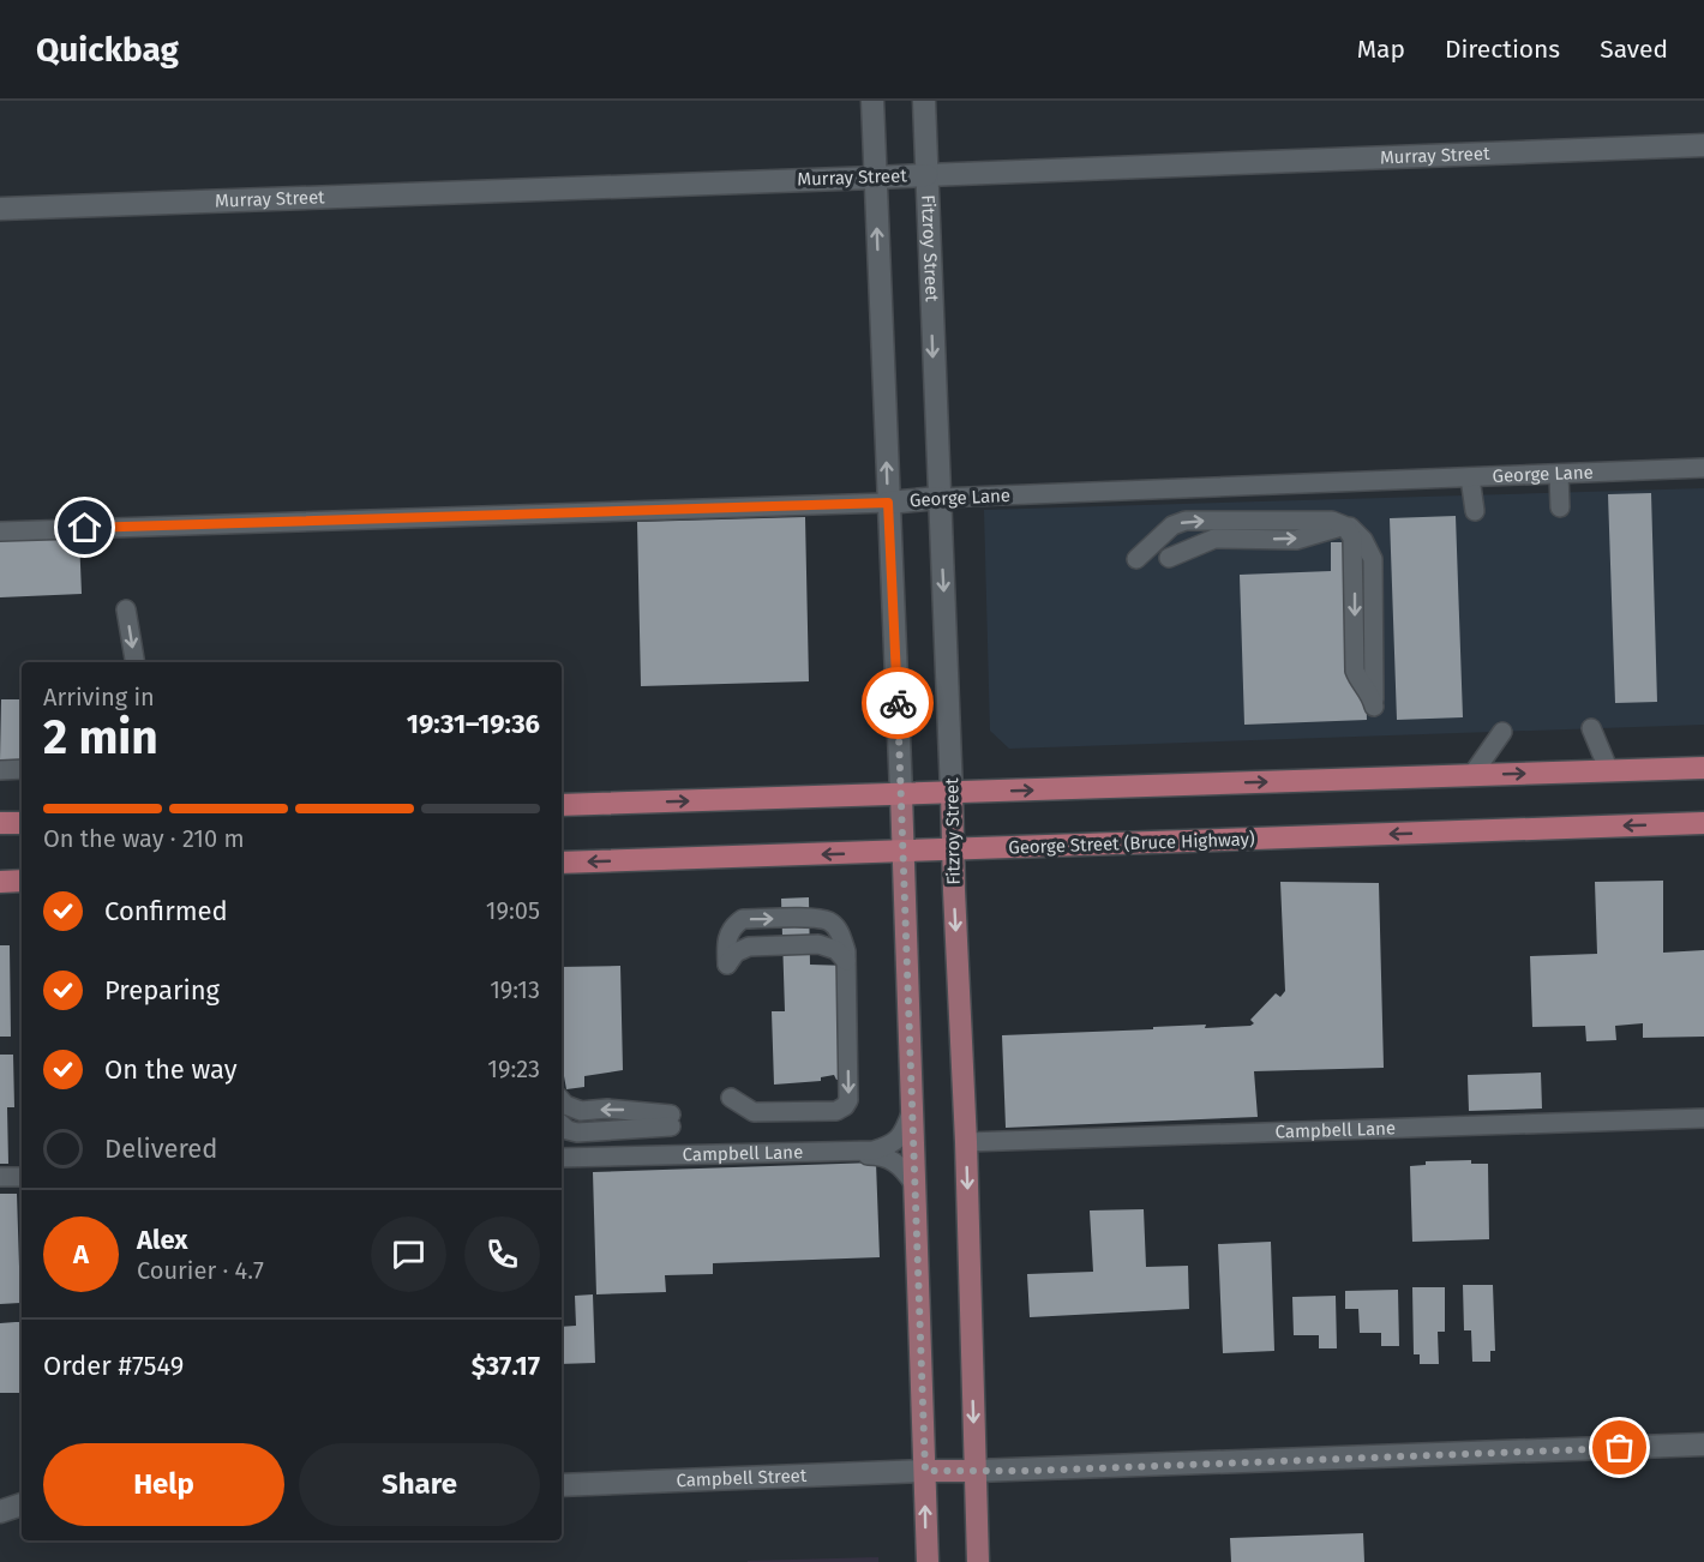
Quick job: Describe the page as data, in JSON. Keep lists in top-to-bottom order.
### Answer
{
  "streets": {
    "highway": ["George Street (Bruce Highway)"],
    "main road": ["Fitzroy Street"],
    "street": ["Murray Street", "George Lane", "Campbell Street"],
    "lane": ["Campbell Lane"]
  },
  "crossings": [
    ["Murray Street", "Fitzroy Street"],
    ["Fitzroy Street", "George Lane"],
    ["Fitzroy Street", "George Street (Bruce Highway)"],
    ["Fitzroy Street", "Campbell Lane"]
  ],
  "page": {
    "header": "Quickbag",
    "nav": ["Map", "Directions", "Saved"],
    "heading": ["2 min", "Arriving in", "19:31–19:36"],
    "panel": [
      "Alex",
      "Courier · 4.7",
      "Order #7549",
      "$37.17"
    ],
    "bar": "On the way · 210 m",
    "list": [
      ["Confirmed", "19:05"],
      ["Preparing", "19:13"],
      ["On the way", "19:23"],
      "Delivered"
    ],
    "round": "A",
    "buttons": ["Help", "Share"]
  }
}
